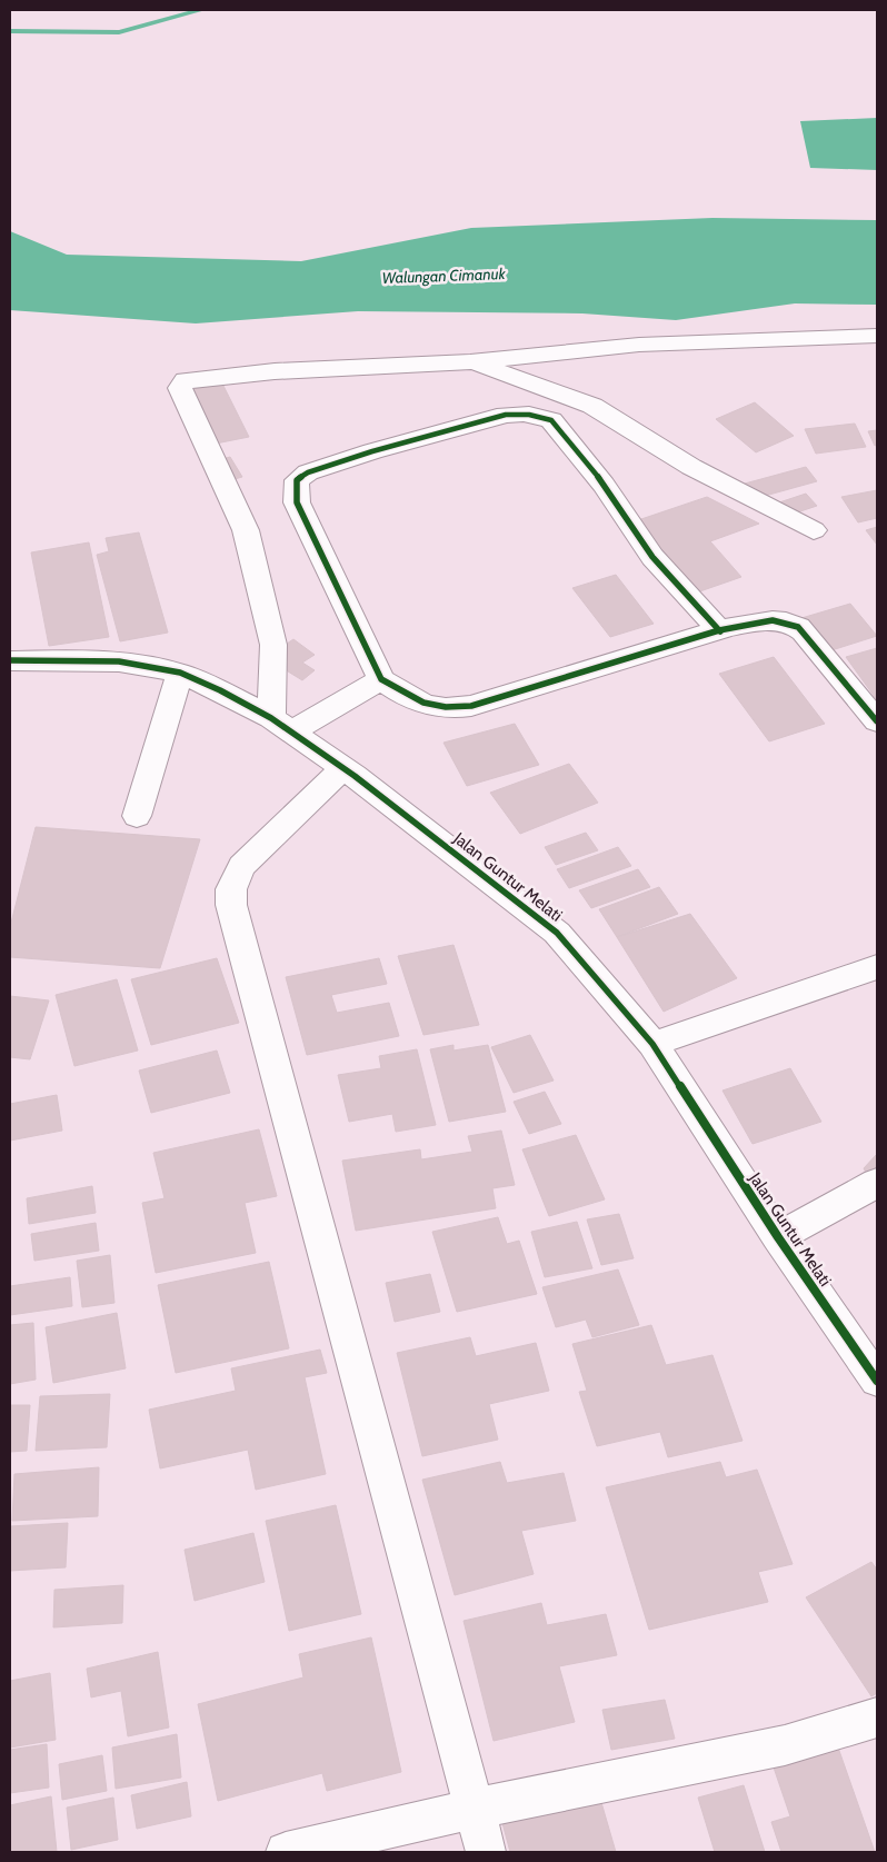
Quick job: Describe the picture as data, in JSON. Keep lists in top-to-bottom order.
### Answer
{
  "streets": {
    "street": ["Jalan Guntur Melati"]
  },
  "water": ["Walungan Cimanuk"]
}
